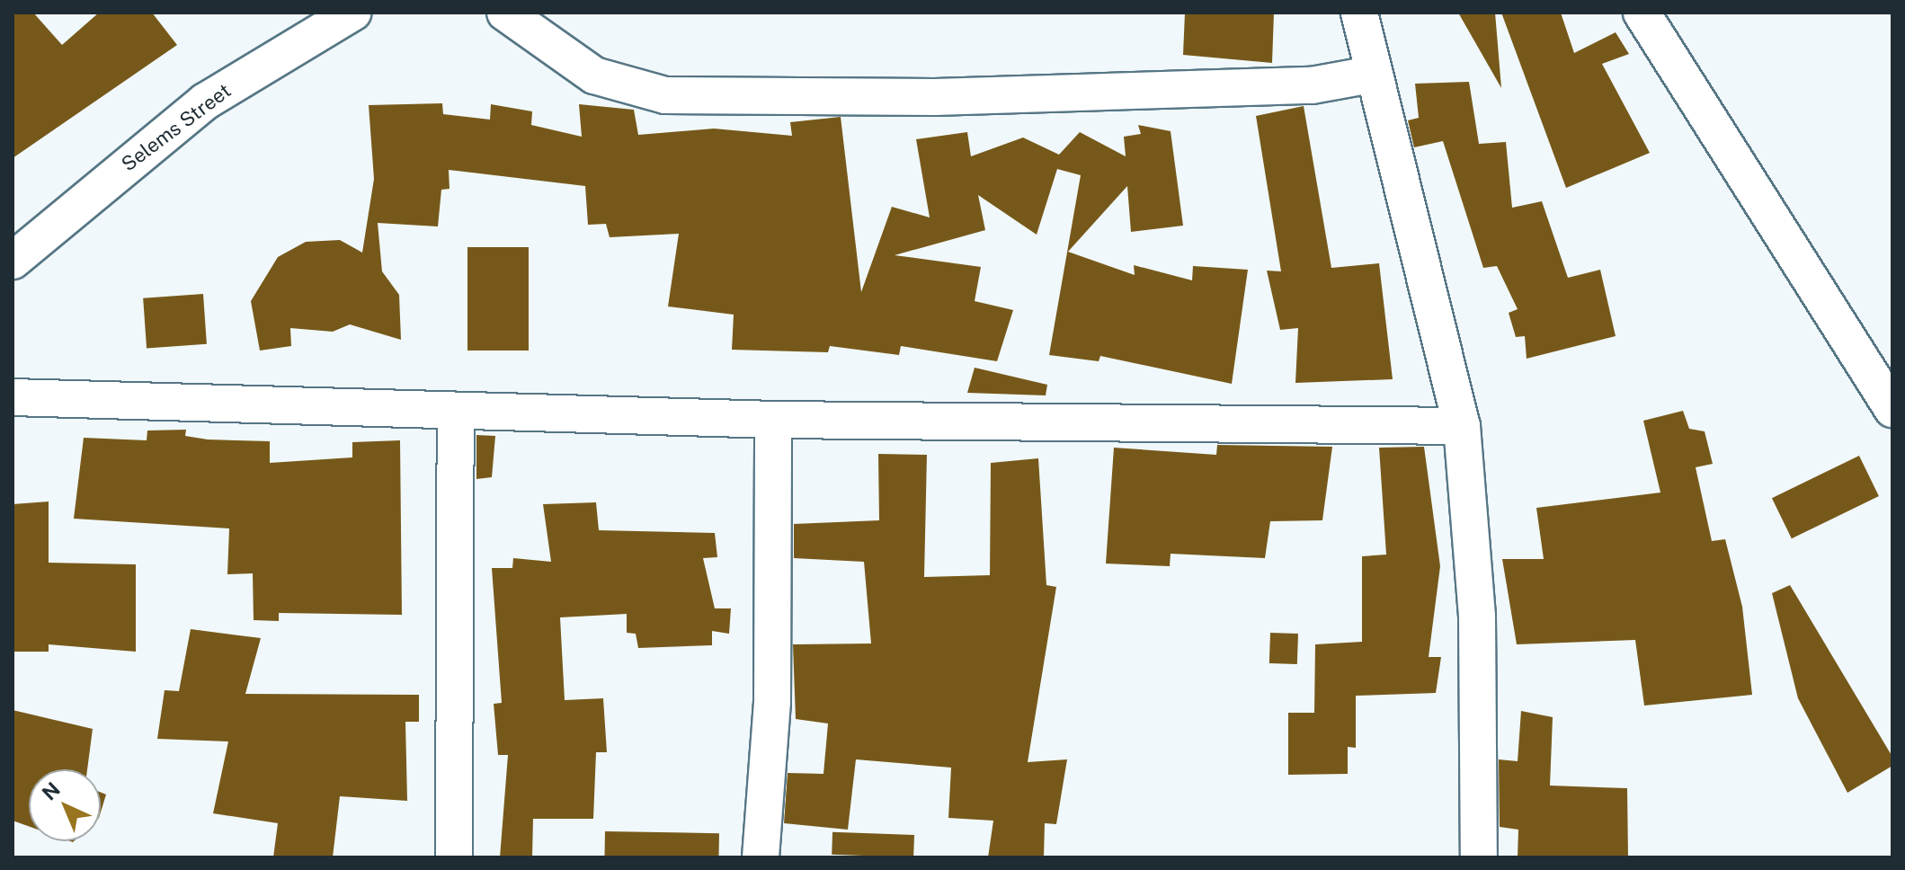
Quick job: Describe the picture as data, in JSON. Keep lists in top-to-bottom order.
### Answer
{
  "streets": {
    "street": ["Selems Street"]
  },
  "north": "top left"
}
